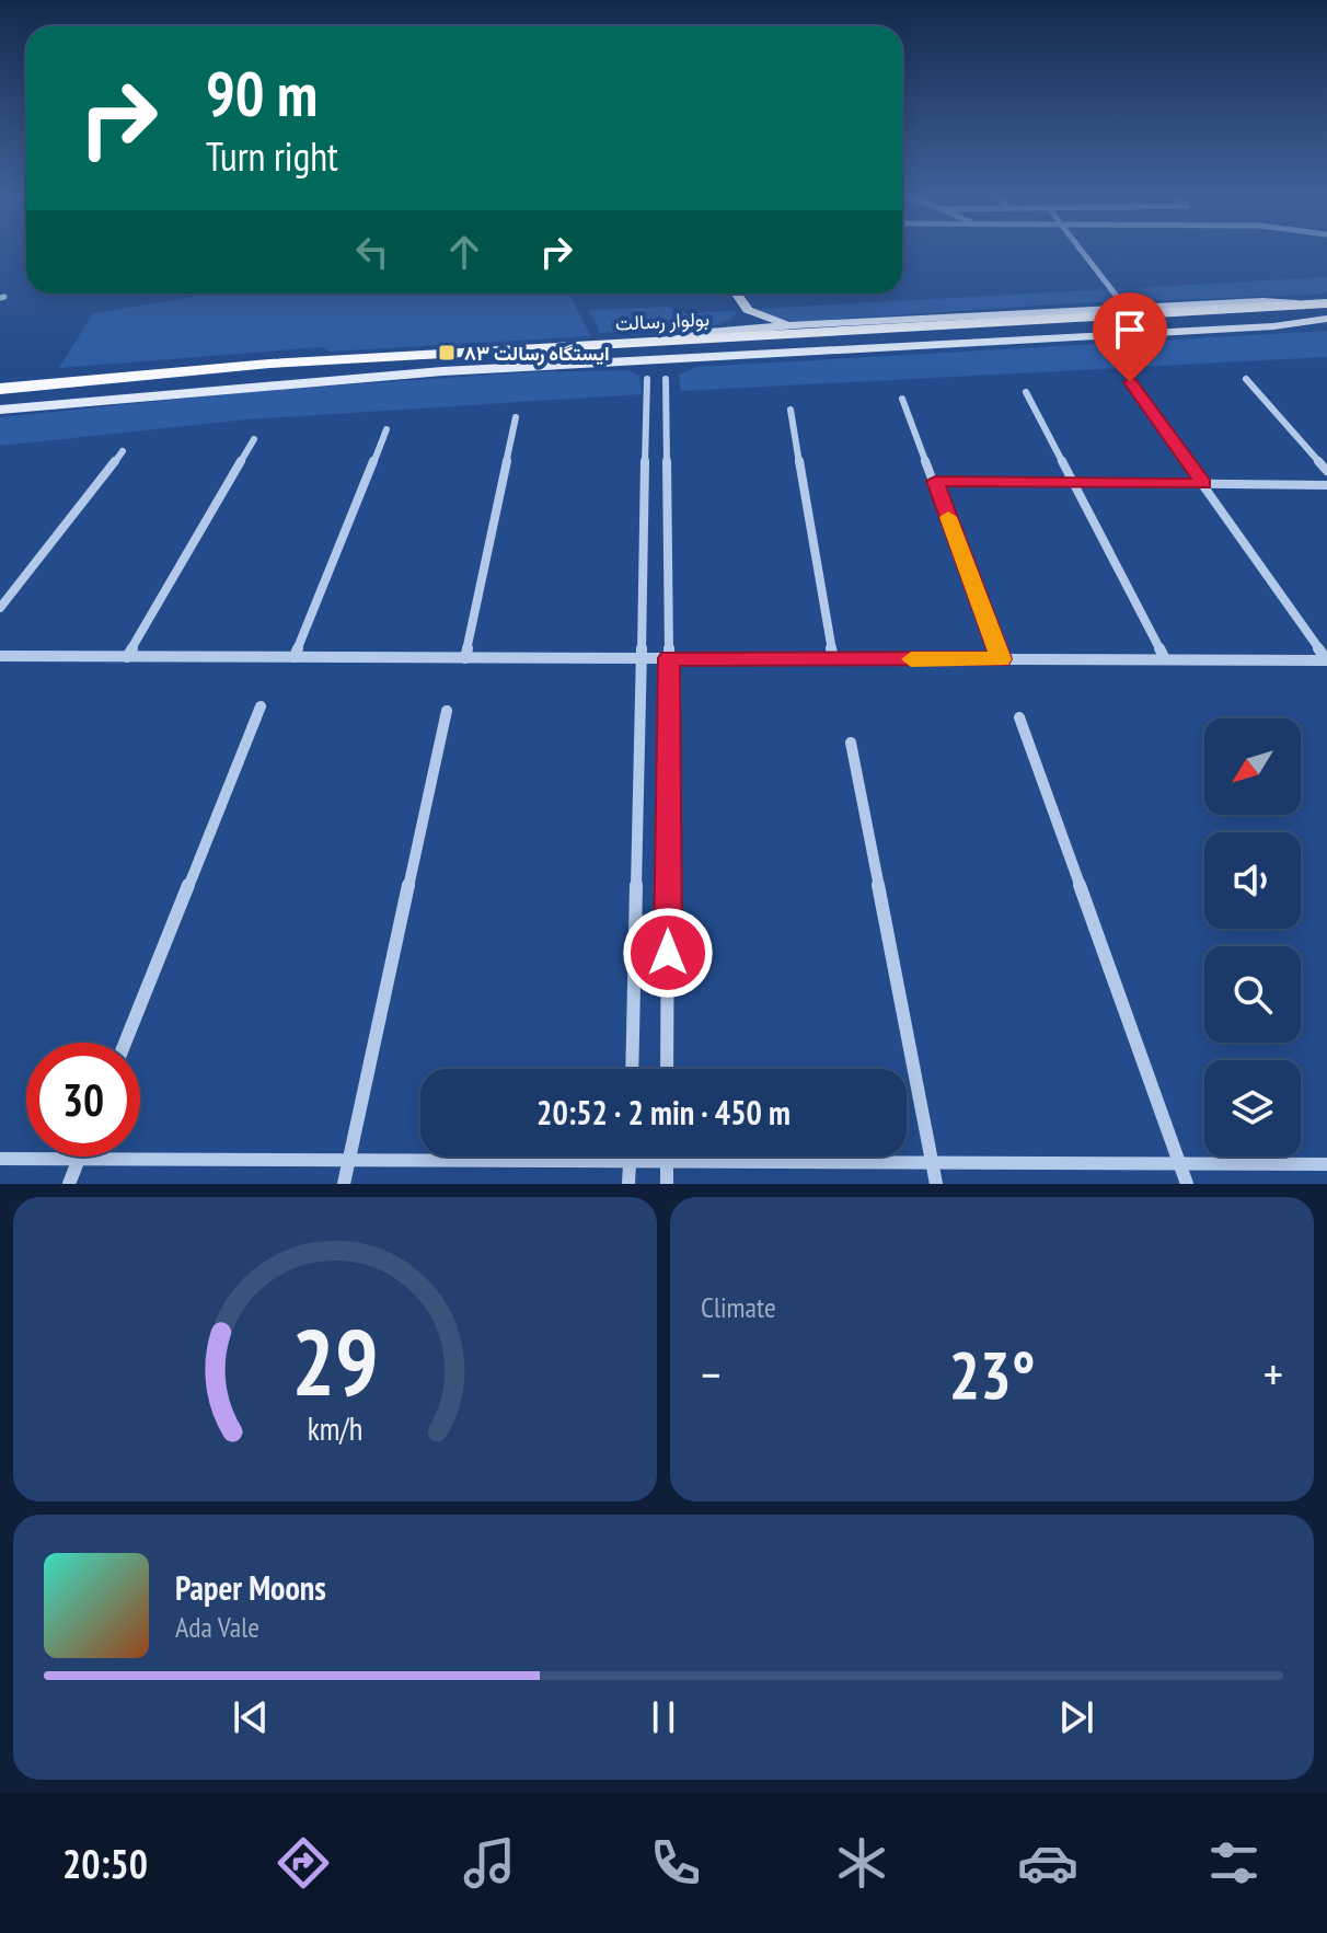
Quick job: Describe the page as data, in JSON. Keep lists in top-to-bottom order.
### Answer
{
  "streets": {
    "main road": ["بولوار رسالت"]
  },
  "places": {
    "transit": ["ایستگاه رسالت ۸۳"]
  },
  "north": "bottom left",
  "page": {
    "turn": ["90 m", "Turn right"],
    "limit": "30",
    "trip": "20:52 · 2 min · 450 m",
    "tile": "Climate",
    "heat": ["−", "23°", "+"],
    "song": ["Paper Moons", "Ada Vale"],
    "tabs": "20:50",
    "gauge": ["29", "km/h"]
  }
}
